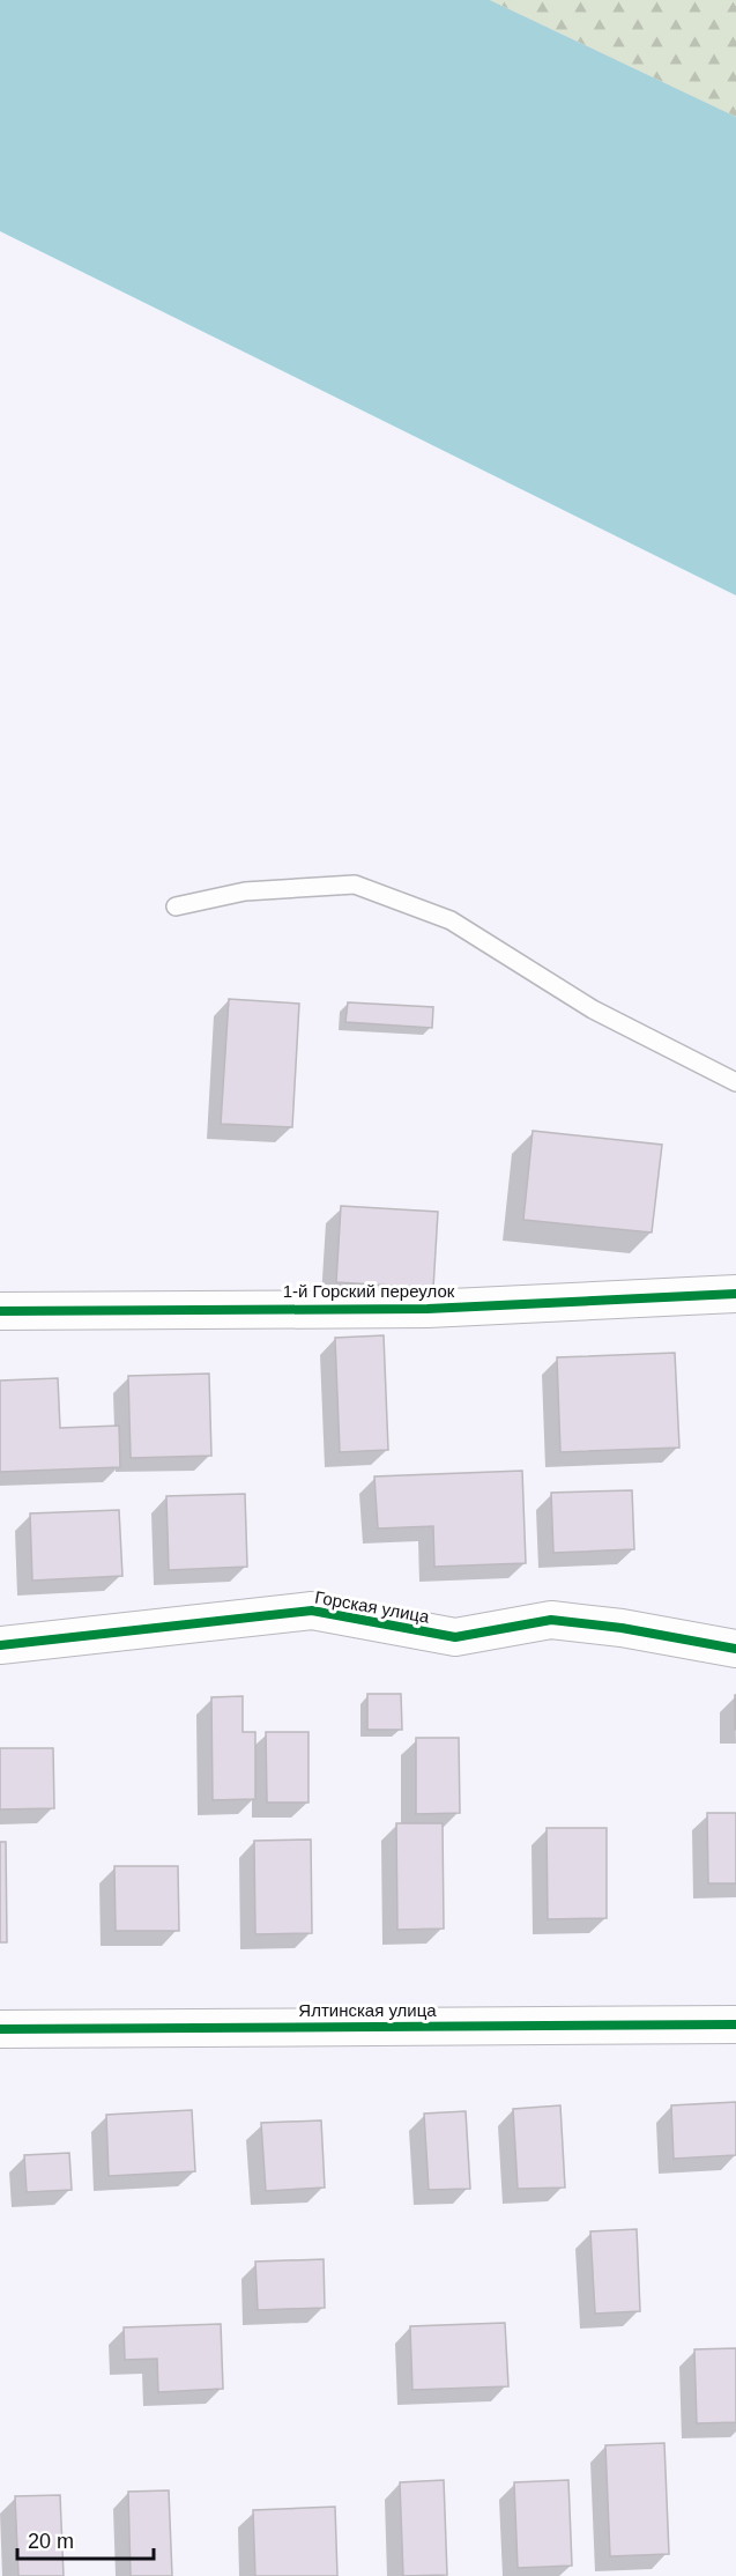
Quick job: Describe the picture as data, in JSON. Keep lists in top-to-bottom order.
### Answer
{
  "streets": {
    "street": ["1-й Горский переулок", "Горская улица", "Ялтинская улица"]
  },
  "scale_bar": "20 m"
}
